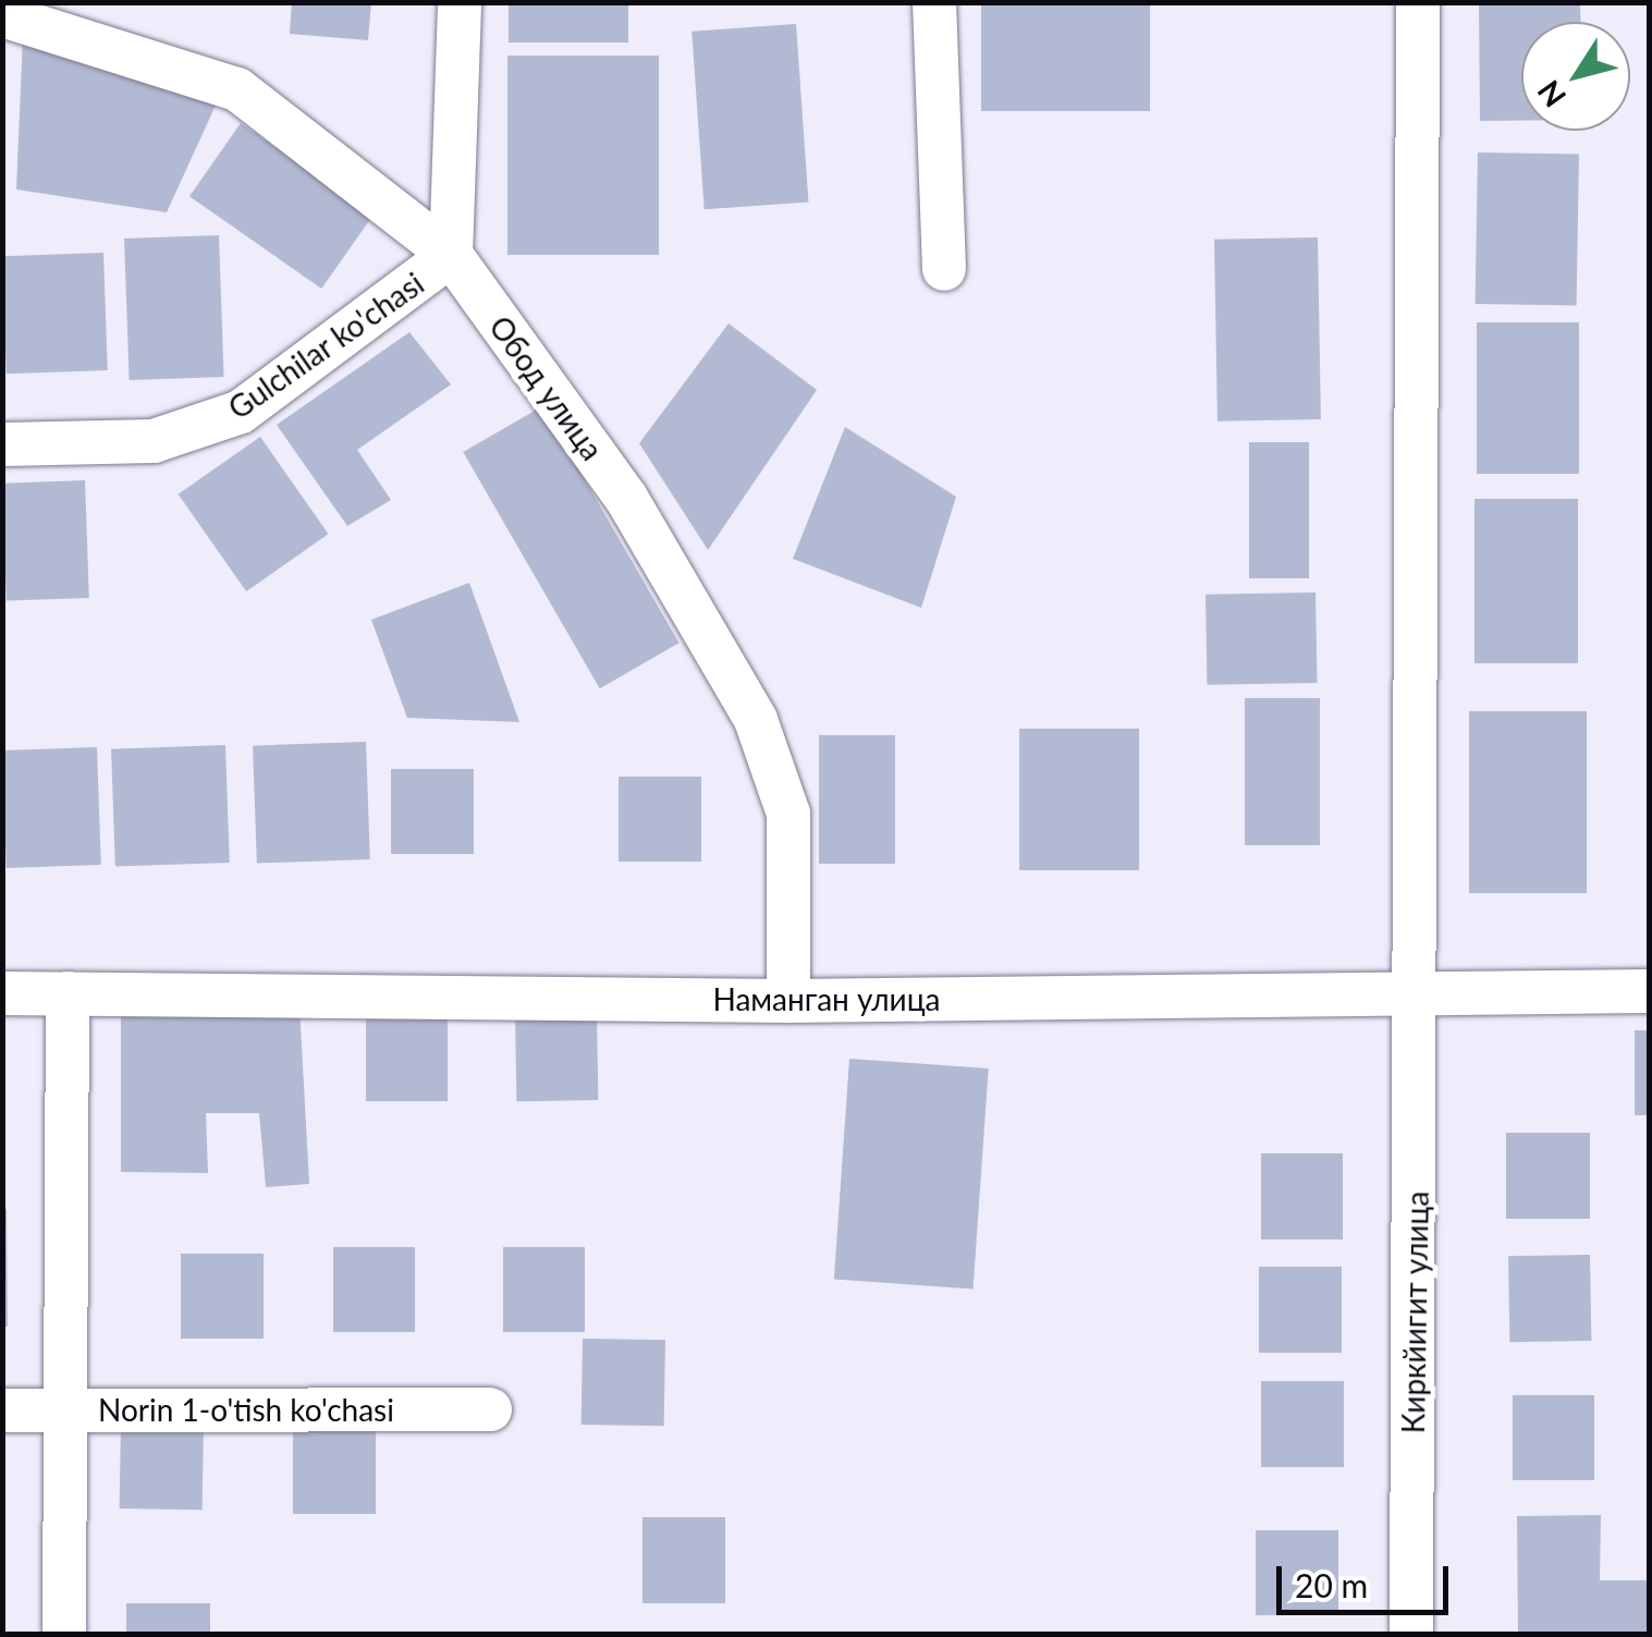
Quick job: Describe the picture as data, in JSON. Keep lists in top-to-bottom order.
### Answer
{
  "streets": {
    "street": [
      "Gulchilar ko'chasi",
      "Обод улица",
      "Наманган улица",
      "Киркйигит улица",
      "Norin 1-o'tish ko'chasi"
    ]
  },
  "crossings": [
    ["Gulchilar ko'chasi", "Обод улица"],
    ["Обод улица", "Наманган улица"],
    ["Наманган улица", "Киркйигит улица"]
  ],
  "scale_bar": "20 m",
  "north": "bottom left"
}
